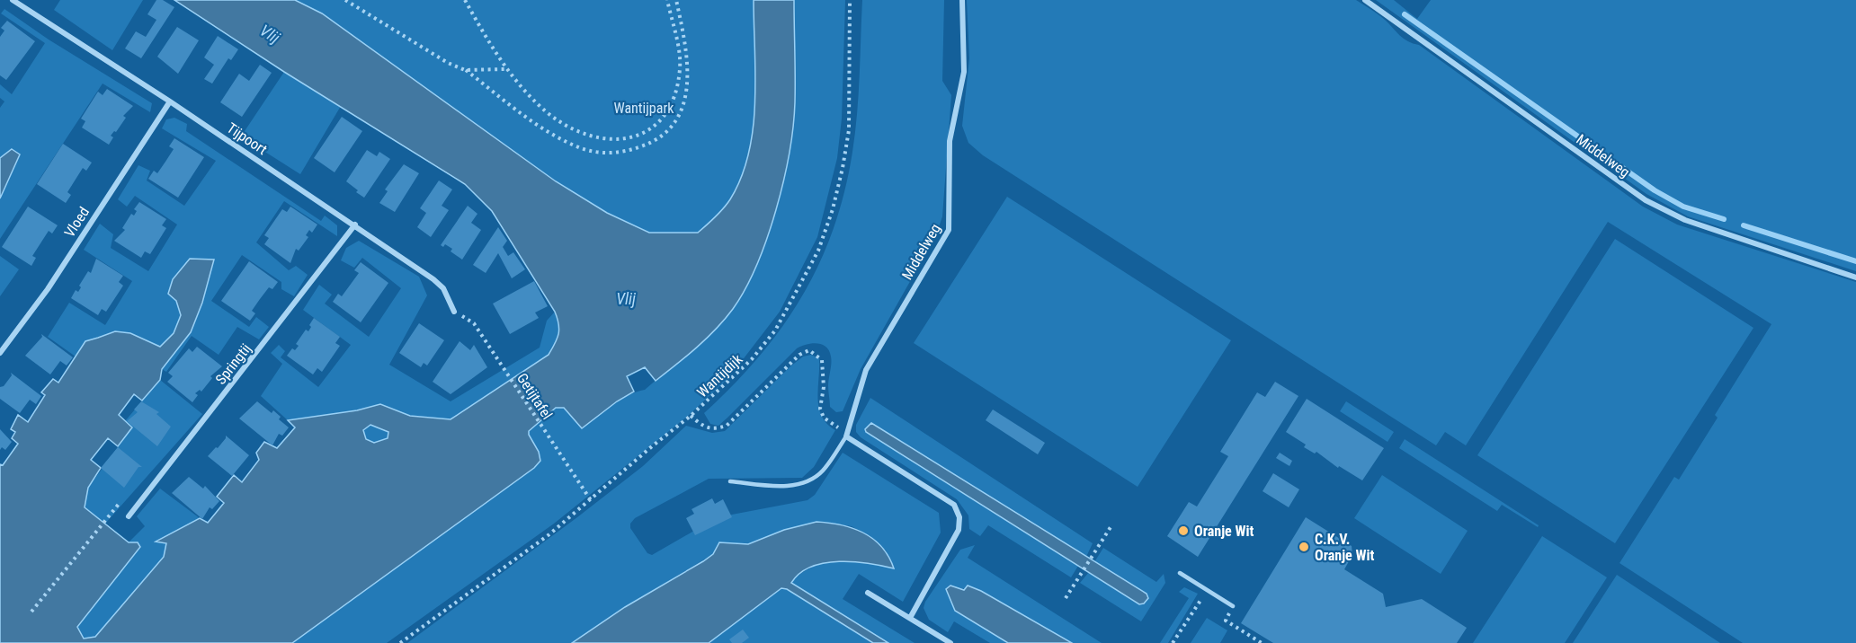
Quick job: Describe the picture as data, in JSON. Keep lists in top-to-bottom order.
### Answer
{
  "streets": {
    "street": [
      "Tijpoort",
      "Middelweg",
      "Vloed",
      "Springtij"
    ],
    "path": ["Wantijdijk", "Getijtafel"]
  },
  "crossings": [
    ["Tijpoort", "Vloed"],
    ["Tijpoort", "Springtij"],
    ["Tijpoort", "Getijtafel"],
    ["Wantijdijk", "Getijtafel"]
  ],
  "water": ["Vlij"],
  "parks": ["Wantijpark"],
  "places": ["Oranje Wit", "C.K.V. Oranje Wit"]
}
